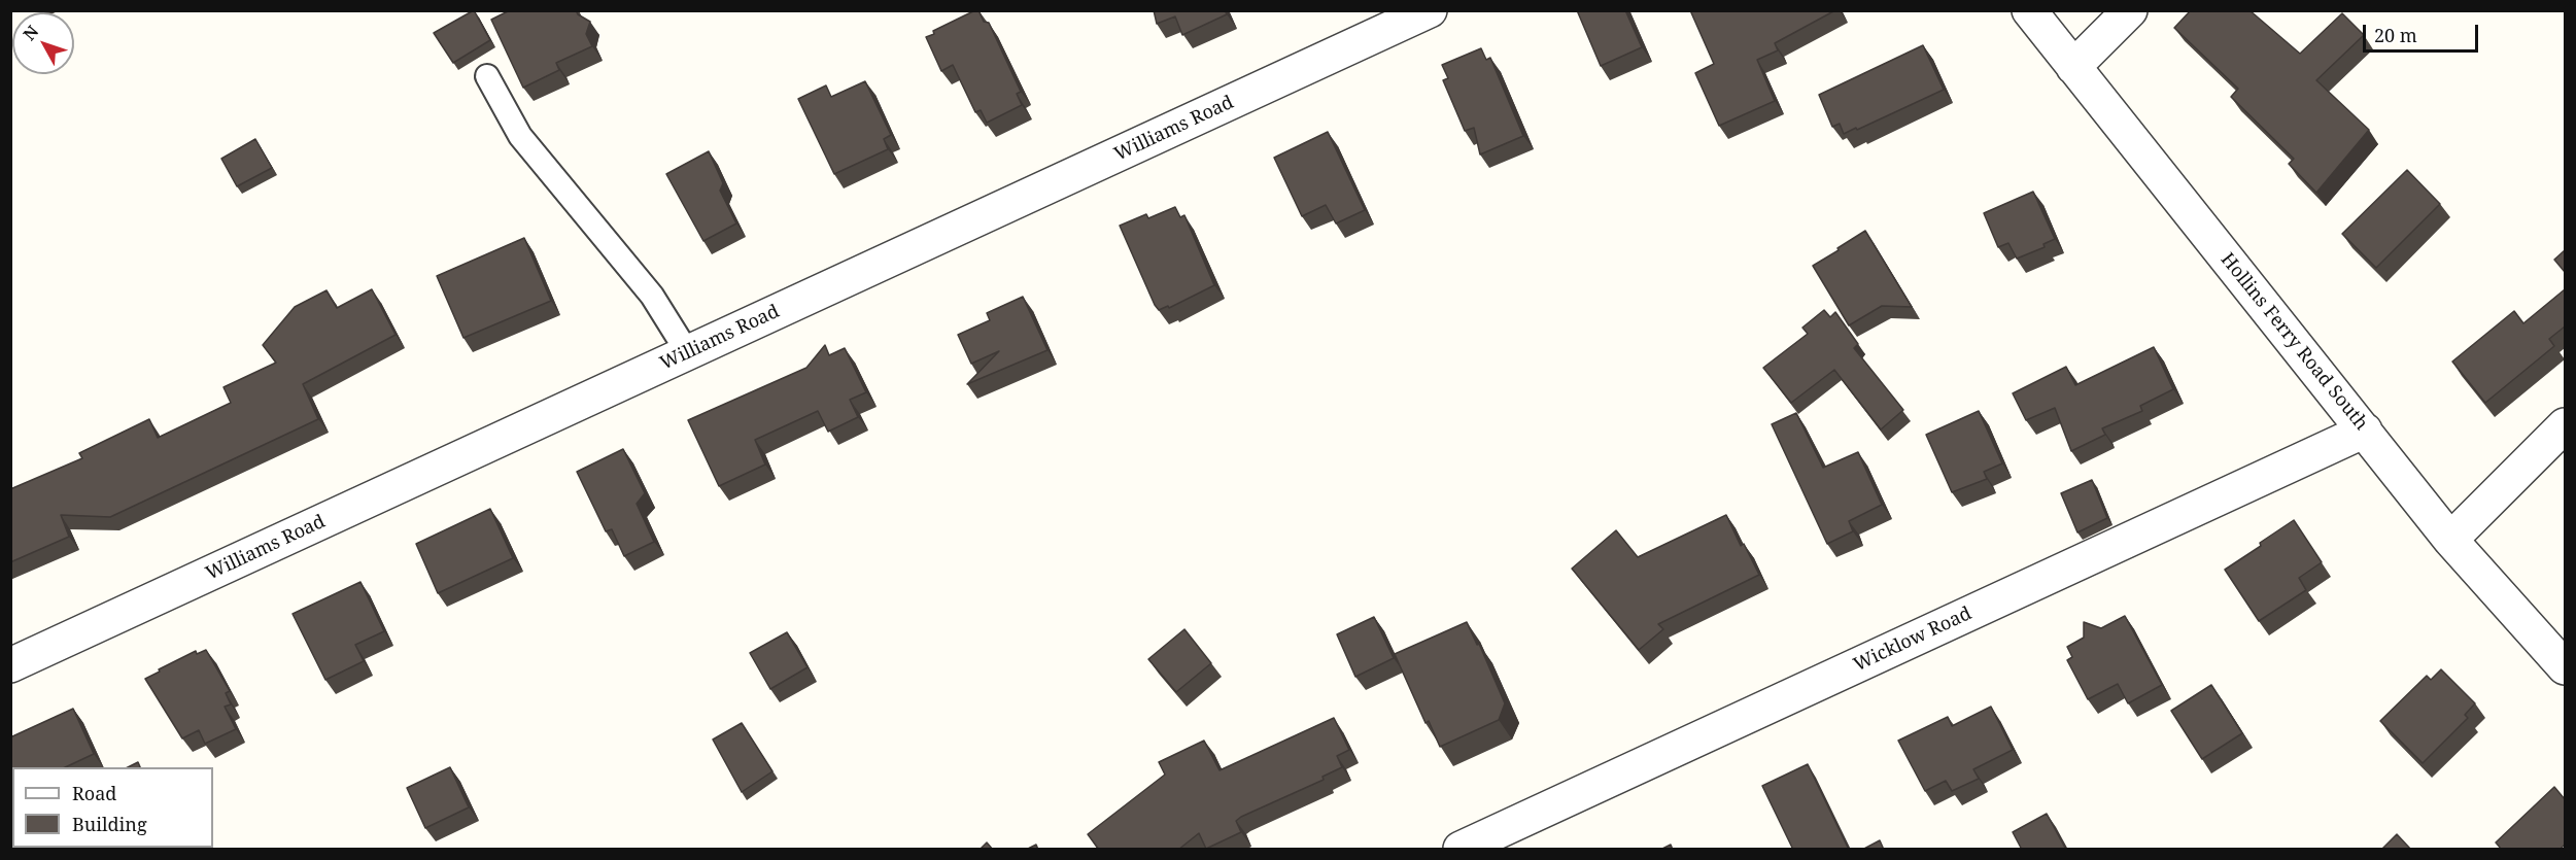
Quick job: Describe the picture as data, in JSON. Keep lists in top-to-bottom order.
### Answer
{
  "streets": {
    "street": ["Williams Road", "Hollins Ferry Road South", "Wicklow Road"]
  },
  "crossings": [
    ["Hollins Ferry Road South", "Wicklow Road"]
  ],
  "legend": ["Road", "Building"],
  "scale_bar": "20 m",
  "north": "top left"
}
